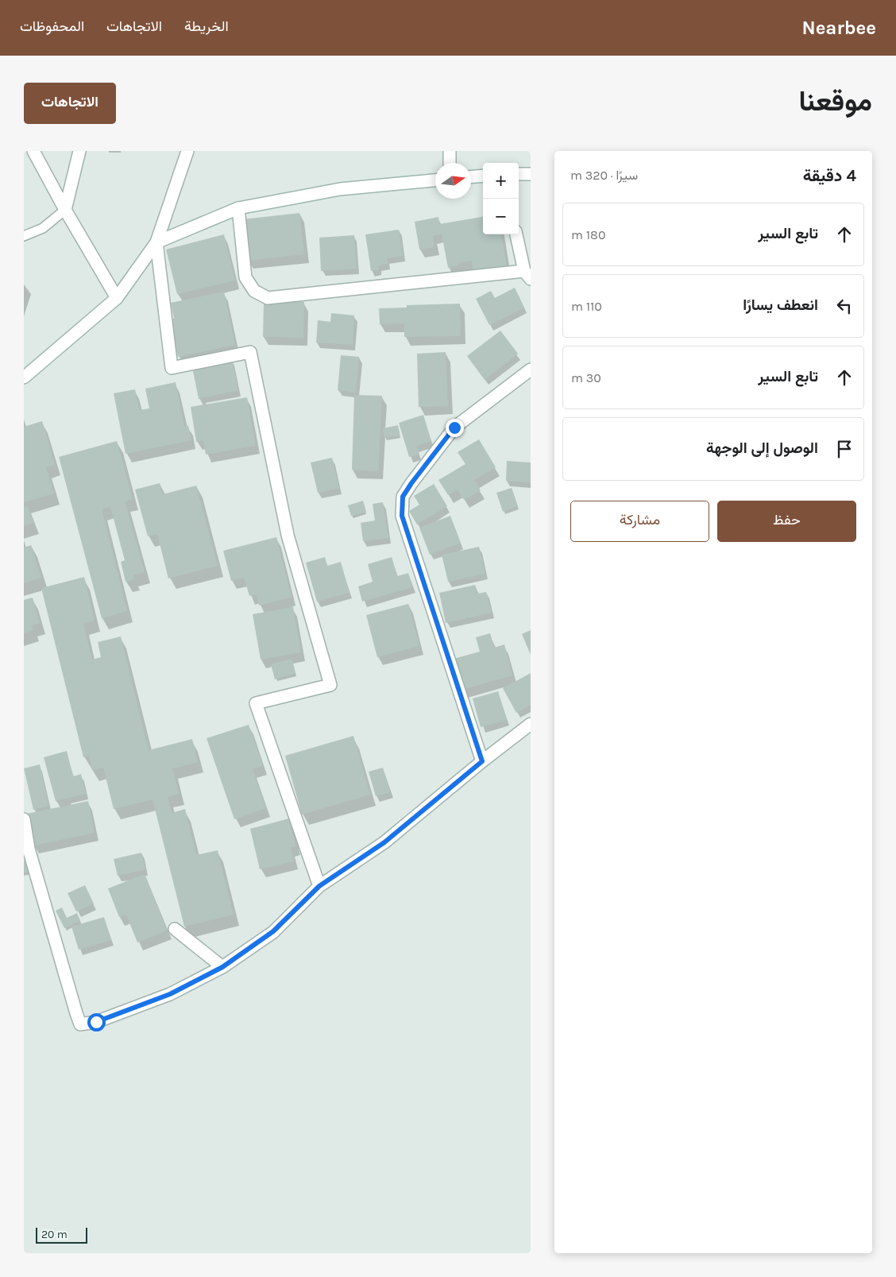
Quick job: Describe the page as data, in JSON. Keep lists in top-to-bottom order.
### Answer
{
  "scale_bar": "20 m",
  "north": "right",
  "page": {
    "header": "Nearbee",
    "nav": ["الخريطة", "الاتجاهات", "المحفوظات"],
    "title": "موقعنا",
    "buttons": [
      "الاتجاهات",
      ["حفظ", "مشاركة"]
    ],
    "heading": ["4 دقيقة", "سيرًا · 320 m"],
    "map_buttons": ["+", "−"],
    "list": [
      ["تابع السير", "180 m"],
      ["انعطف يسارًا", "110 m"],
      ["تابع السير", "30 m"],
      "الوصول إلى الوجهة"
    ],
    "scale": "20 m"
  }
}
